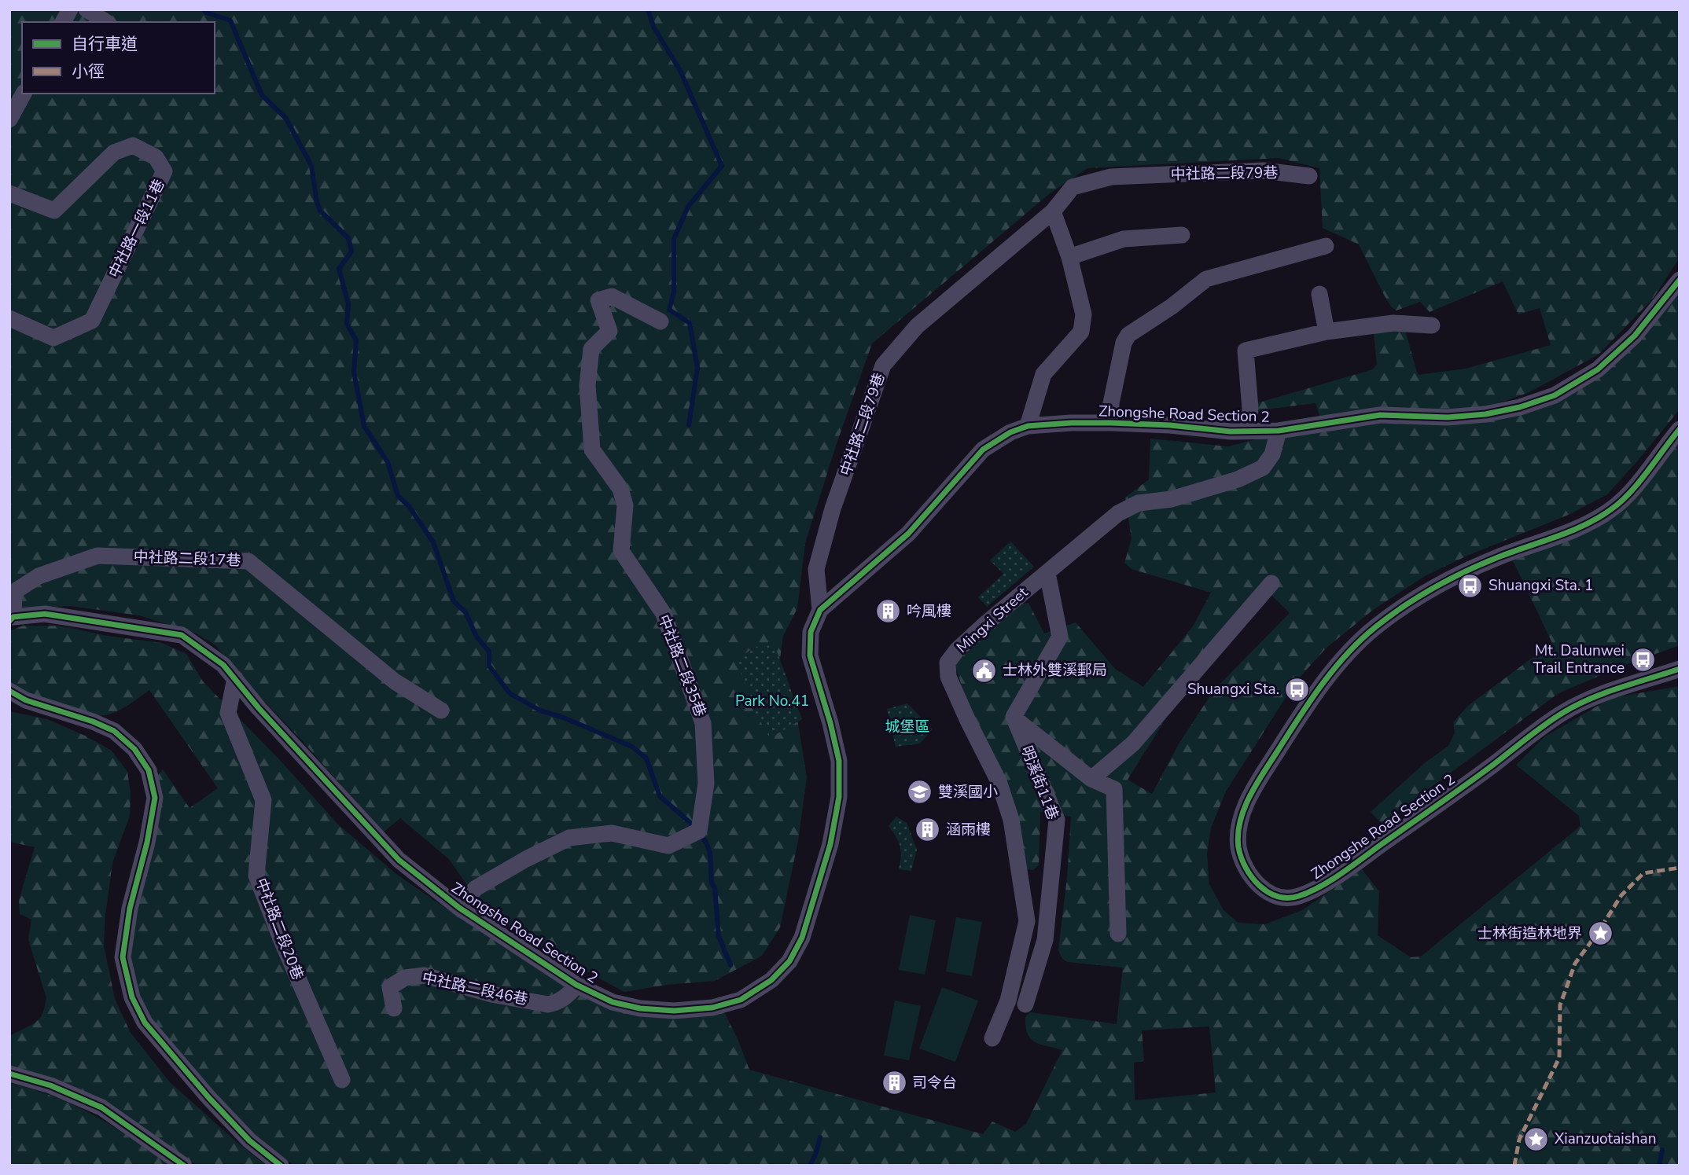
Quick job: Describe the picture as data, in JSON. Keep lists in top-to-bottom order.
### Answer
{
  "streets": {
    "street": [
      "中社路二段79巷",
      "中社路一段11巷",
      "Zhongshe Road Section 2",
      "中社路二段17巷",
      "Mingxi Street",
      "中社路二段35巷",
      "明溪街11巷",
      "中社路二段20巷",
      "中社路二段46巷"
    ]
  },
  "crossings": [
    ["中社路二段79巷", "Zhongshe Road Section 2"],
    ["Zhongshe Road Section 2", "中社路二段17巷"],
    ["Zhongshe Road Section 2", "Mingxi Street"],
    ["Zhongshe Road Section 2", "中社路二段35巷"],
    ["Zhongshe Road Section 2", "中社路二段20巷"],
    ["Zhongshe Road Section 2", "中社路二段46巷"]
  ],
  "parks": ["Park No.41", "城堡區"],
  "places": {
    "bus stop": ["Shuangxi Sta. 1", "Mt. Dalunwei Trail Entrance", "Shuangxi Sta."],
    "building": ["吟風樓", "涵雨樓", "司令台"],
    "public building": ["士林外雙溪郵局"],
    "school or university": ["雙溪國小"],
    "place": ["士林街造林地界", "Xianzuotaishan"]
  },
  "legend": ["自行車道", "小徑"]
}
